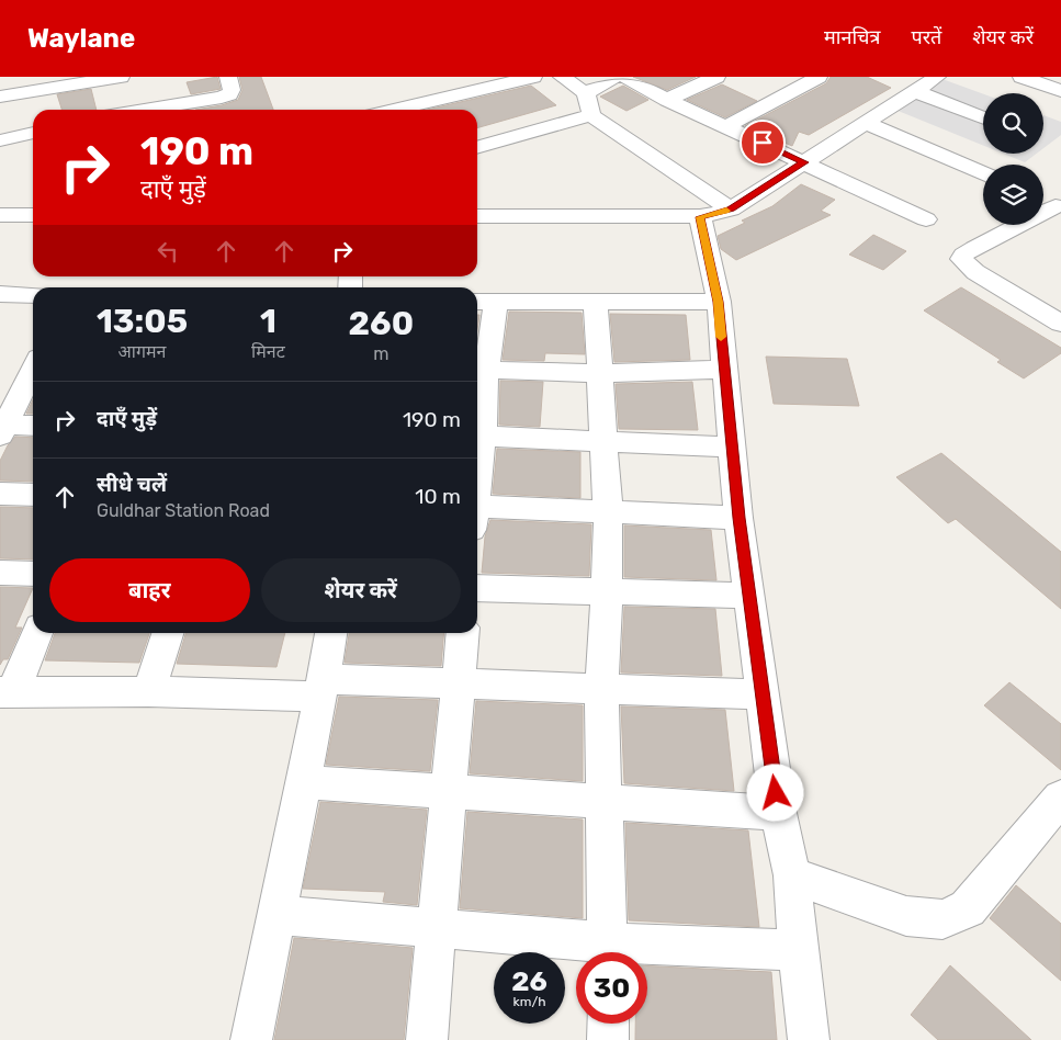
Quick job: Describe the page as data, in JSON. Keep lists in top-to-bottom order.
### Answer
{
  "page": {
    "header": "Waylane",
    "nav": ["मानचित्र", "परतें", "शेयर करें"],
    "turn": ["190 m", "दाएँ मुड़ें"],
    "eta": [
      "13:05",
      "आगमन",
      "1",
      "मिनट",
      "260",
      "m"
    ],
    "list": [
      {
        "name": "दाएँ मुड़ें",
        "value": "190 m"
      },
      {
        "name": "सीधे चलें",
        "note": "Guldhar Station Road",
        "value": "10 m"
      }
    ],
    "buttons": ["बाहर", "शेयर करें"],
    "speed": "26 km/h",
    "limit": "30"
  }
}
